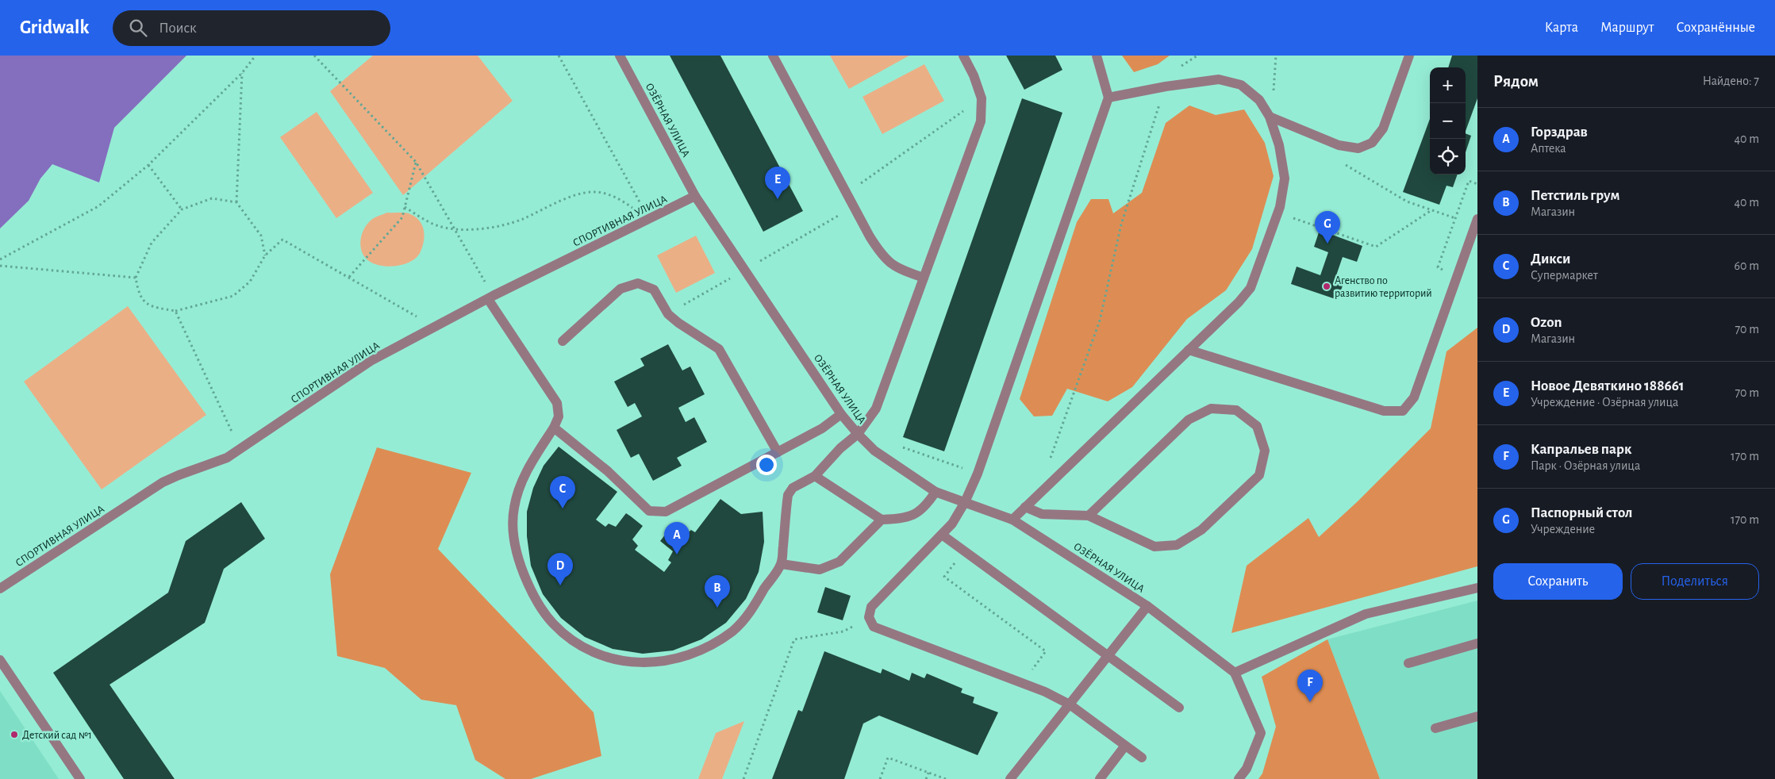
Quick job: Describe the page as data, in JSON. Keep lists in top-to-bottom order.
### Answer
{
  "streets": {
    "street": ["ОЗЁРНАЯ УЛИЦА", "СПОРТИВНАЯ УЛИЦА"]
  },
  "crossings": [
    ["ОЗЁРНАЯ УЛИЦА", "СПОРТИВНАЯ УЛИЦА"]
  ],
  "places": ["Агенство по развитию территорий", "Детский сад №1"],
  "page": {
    "header": "Gridwalk",
    "search": "Поиск",
    "nav": ["Карта", "Маршрут", "Сохранённые"],
    "heading": ["Рядом", "Найдено: 7"],
    "map_buttons": ["+", "−"],
    "list": [
      {
        "mark": "A",
        "name": "Горздрав",
        "note": "Аптека",
        "value": "40 m"
      },
      {
        "mark": "B",
        "name": "Петстиль грум",
        "note": "Магазин",
        "value": "40 m"
      },
      {
        "mark": "C",
        "name": "Дикси",
        "note": "Супермаркет",
        "value": "60 m"
      },
      {
        "mark": "D",
        "name": "Ozon",
        "note": "Магазин",
        "value": "70 m"
      },
      {
        "mark": "E",
        "name": "Новое Девяткино 188661",
        "note": "Учреждение · Озёрная улица",
        "value": "70 m"
      },
      {
        "mark": "F",
        "name": "Капральев парк",
        "note": "Парк · Озёрная улица",
        "value": "170 m"
      },
      {
        "mark": "G",
        "name": "Паспорный стол",
        "note": "Учреждение",
        "value": "170 m"
      }
    ],
    "pins": [
      "E",
      "G",
      "C",
      "A",
      "D",
      "B",
      "F"
    ],
    "buttons": ["Сохранить", "Поделиться"]
  }
}
